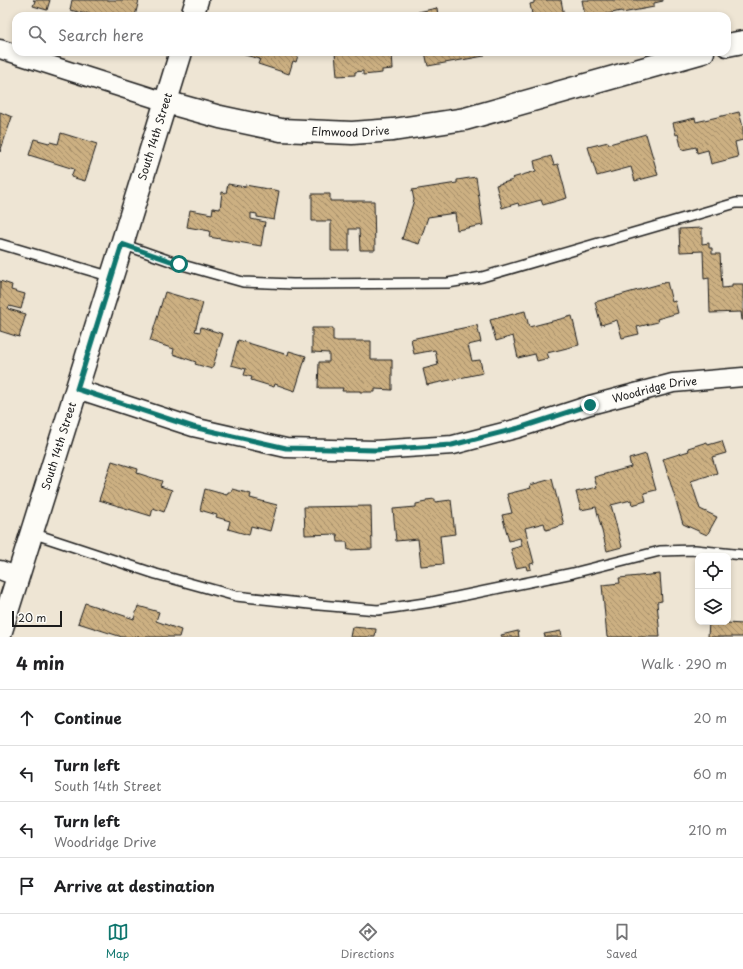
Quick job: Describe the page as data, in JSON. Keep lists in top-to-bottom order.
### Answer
{
  "streets": {
    "main road": ["Elmwood Drive", "South 14th Street"],
    "street": ["Woodridge Drive"]
  },
  "crossings": [
    ["Elmwood Drive", "South 14th Street"],
    ["South 14th Street", "Woodridge Drive"]
  ],
  "scale_bar": "20 m",
  "page": {
    "search": "Search here",
    "scale": "20 m",
    "heading": ["4 min", "Walk · 290 m"],
    "list": [
      ["Continue", "20 m"],
      ["Turn left", "South 14th Street", "60 m"],
      ["Turn left", "Woodridge Drive", "210 m"],
      "Arrive at destination"
    ],
    "nav": ["Map", "Directions", "Saved"]
  }
}
